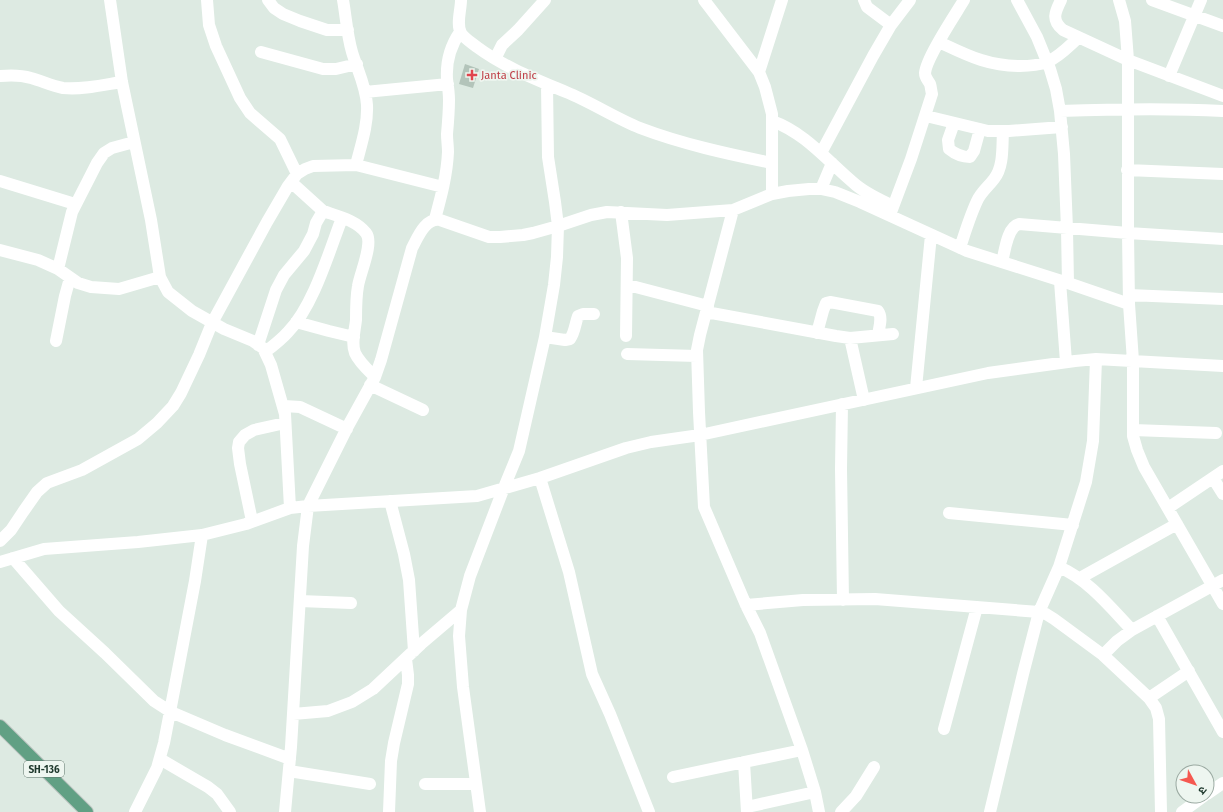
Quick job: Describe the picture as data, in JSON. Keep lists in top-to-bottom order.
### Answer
{
  "streets": {
    "main road": ["SH-136"]
  },
  "places": {
    "health": ["Janta Clinic"]
  },
  "north": "bottom right"
}
